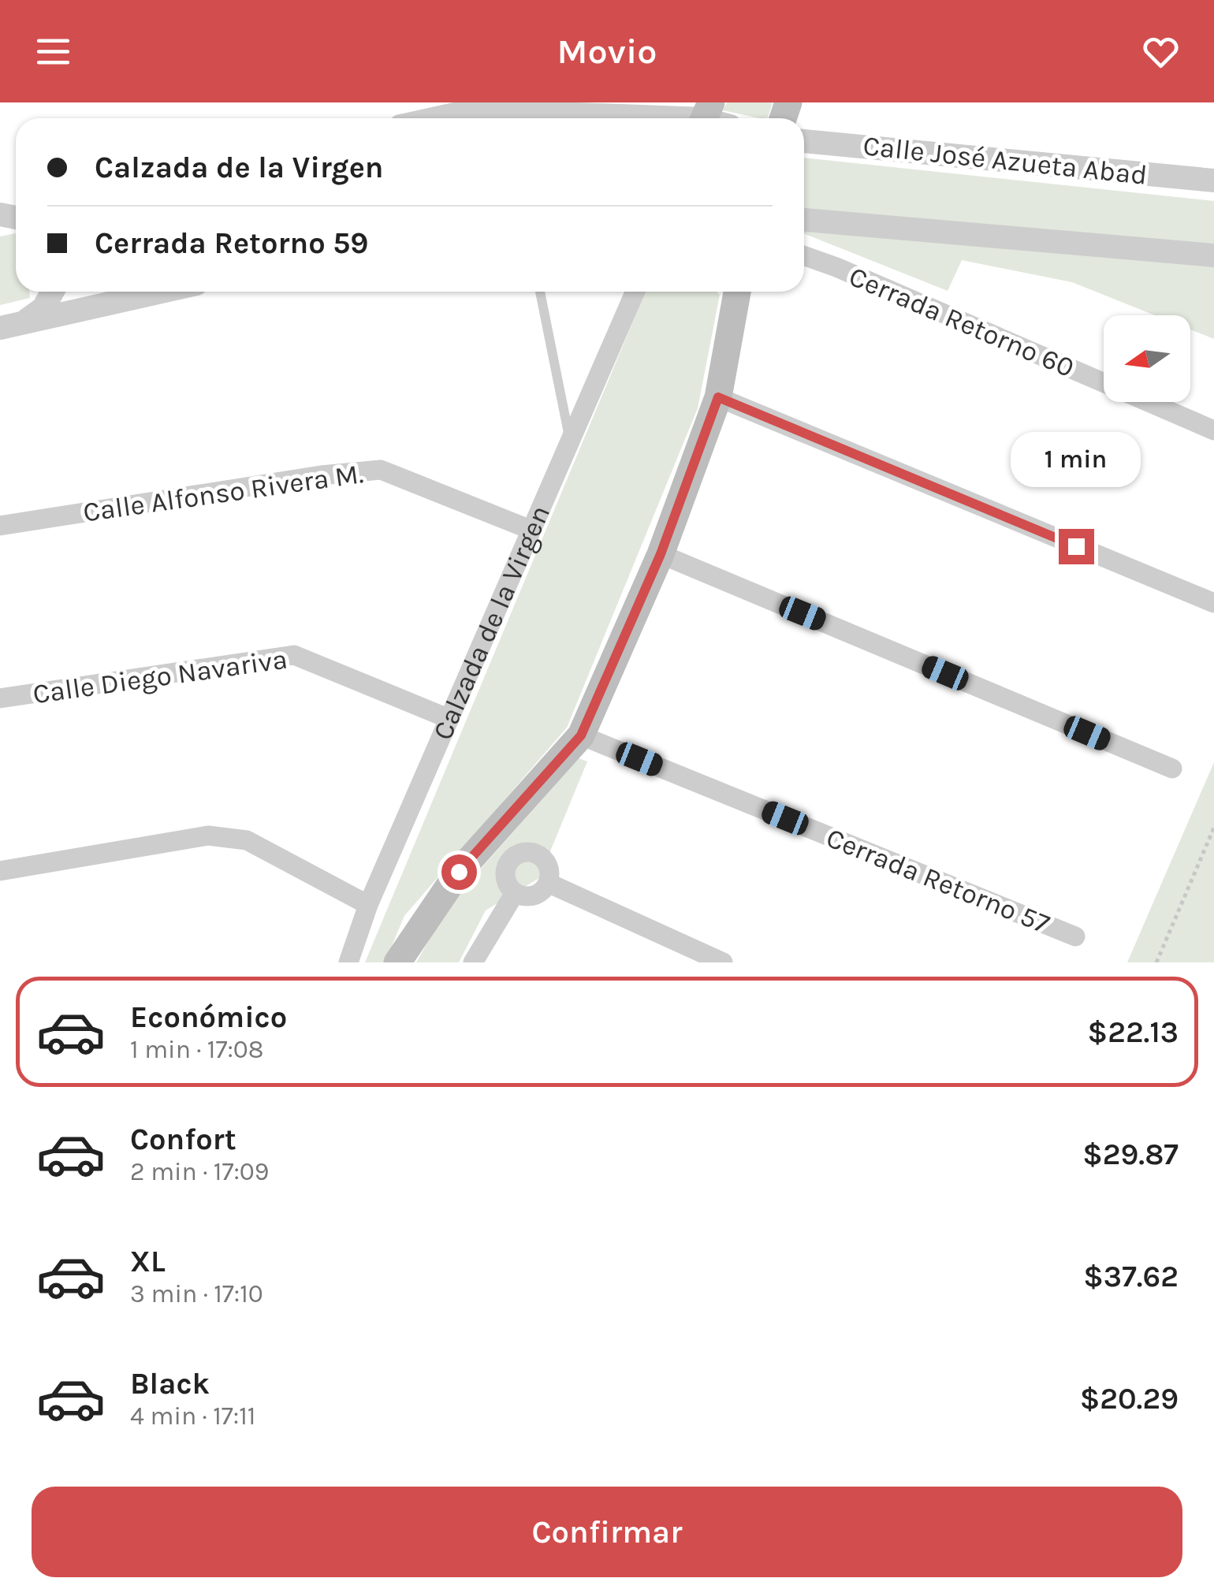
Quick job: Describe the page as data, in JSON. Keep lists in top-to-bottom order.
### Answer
{
  "streets": {
    "street": [
      "Calle José Azueta Abad",
      "Cerrada Retorno 60",
      "Calle Alfonso Rivera M.",
      "Calzada de la Virgen",
      "Calle Diego Navariva",
      "Cerrada Retorno 57"
    ]
  },
  "crossings": [
    ["Calle Alfonso Rivera M.", "Calzada de la Virgen"],
    ["Calzada de la Virgen", "Calle Diego Navariva"]
  ],
  "north": "left",
  "page": {
    "header": "Movio",
    "banner": ["Calzada de la Virgen", "Cerrada Retorno 59"],
    "bubble": "1 min",
    "list": [
      {
        "name": "Económico",
        "note": "1 min · 17:08",
        "value": "$22.13"
      },
      {
        "name": "Confort",
        "note": "2 min · 17:09",
        "value": "$29.87"
      },
      {
        "name": "XL",
        "note": "3 min · 17:10",
        "value": "$37.62"
      },
      {
        "name": "Black",
        "note": "4 min · 17:11",
        "value": "$20.29"
      }
    ],
    "buttons": "Confirmar"
  }
}
